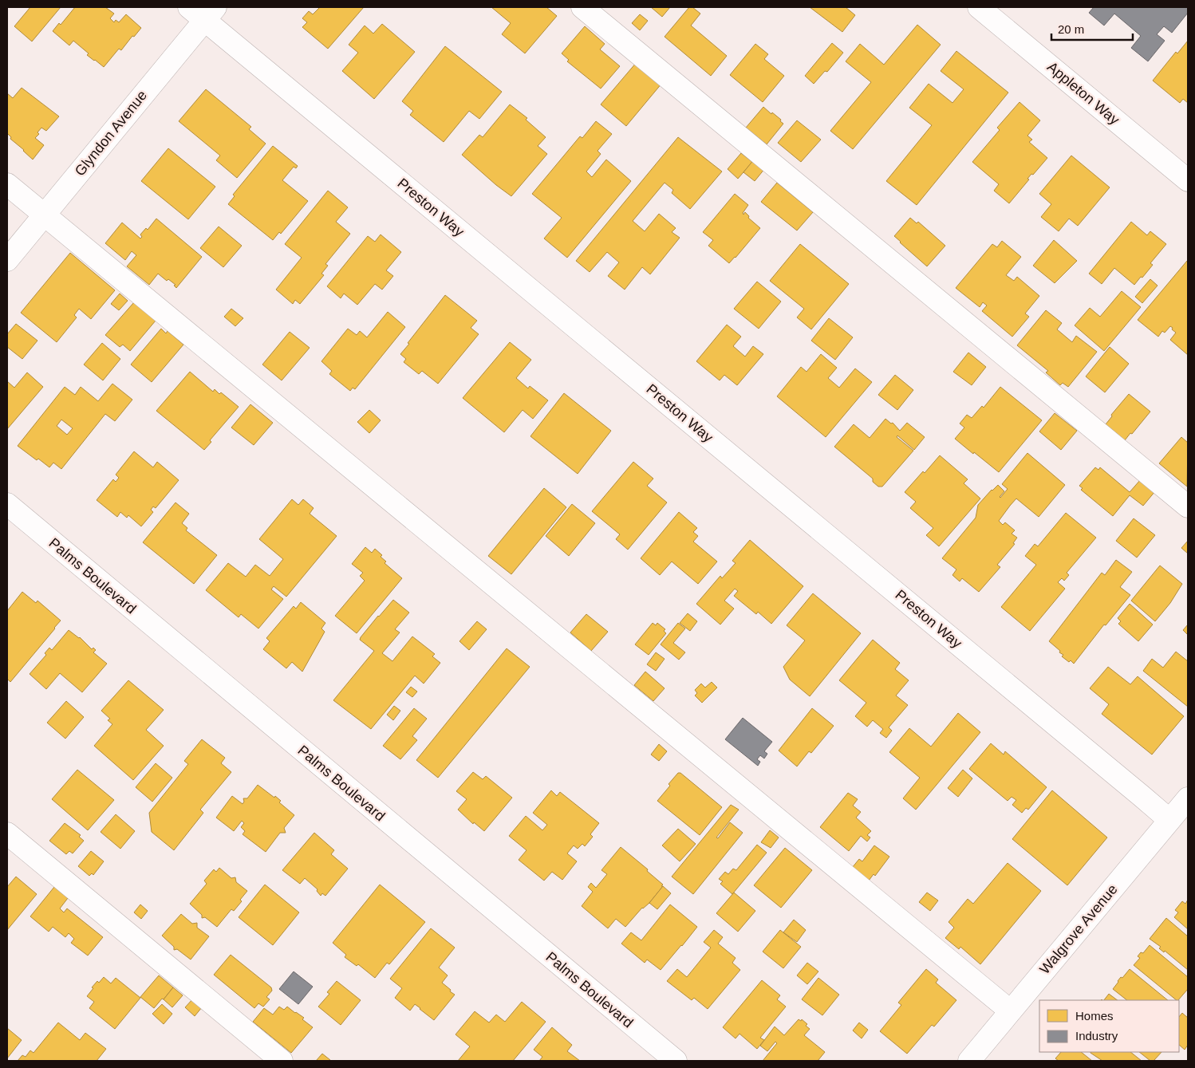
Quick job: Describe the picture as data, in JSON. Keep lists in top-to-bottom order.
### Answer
{
  "streets": {
    "street": [
      "Appleton Way",
      "Glyndon Avenue",
      "Preston Way",
      "Palms Boulevard",
      "Walgrove Avenue"
    ]
  },
  "crossings": [
    ["Glyndon Avenue", "Preston Way"],
    ["Preston Way", "Walgrove Avenue"]
  ],
  "legend": ["Homes", "Industry"],
  "scale_bar": "20 m"
}
